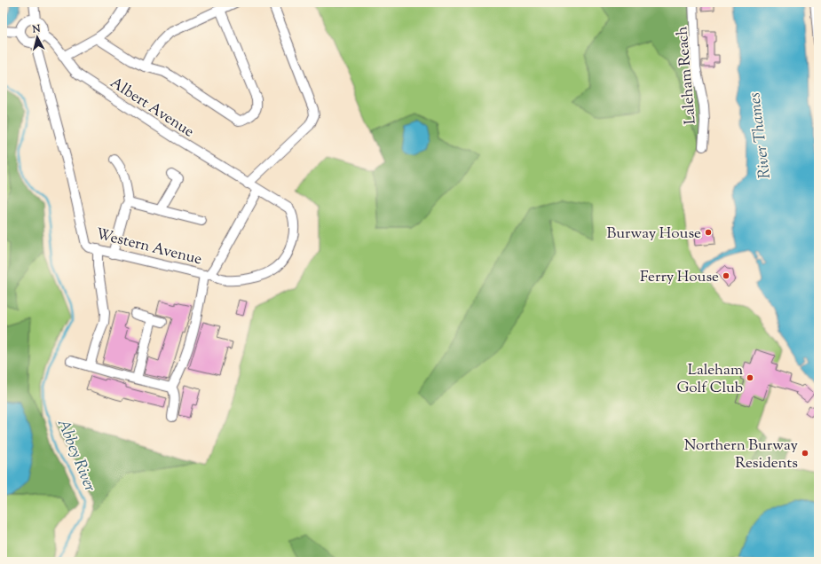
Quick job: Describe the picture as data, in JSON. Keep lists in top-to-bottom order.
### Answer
{
  "streets": {
    "street": ["Laleham Reach", "Albert Avenue", "Western Avenue"]
  },
  "crossings": [
    ["Albert Avenue", "Western Avenue"]
  ],
  "water": ["River Thames", "Abbey River"],
  "places": [
    "Burway House",
    "Ferry House",
    "Laleham Golf Club",
    "Northern Burway Residents"
  ],
  "north": "top"
}
